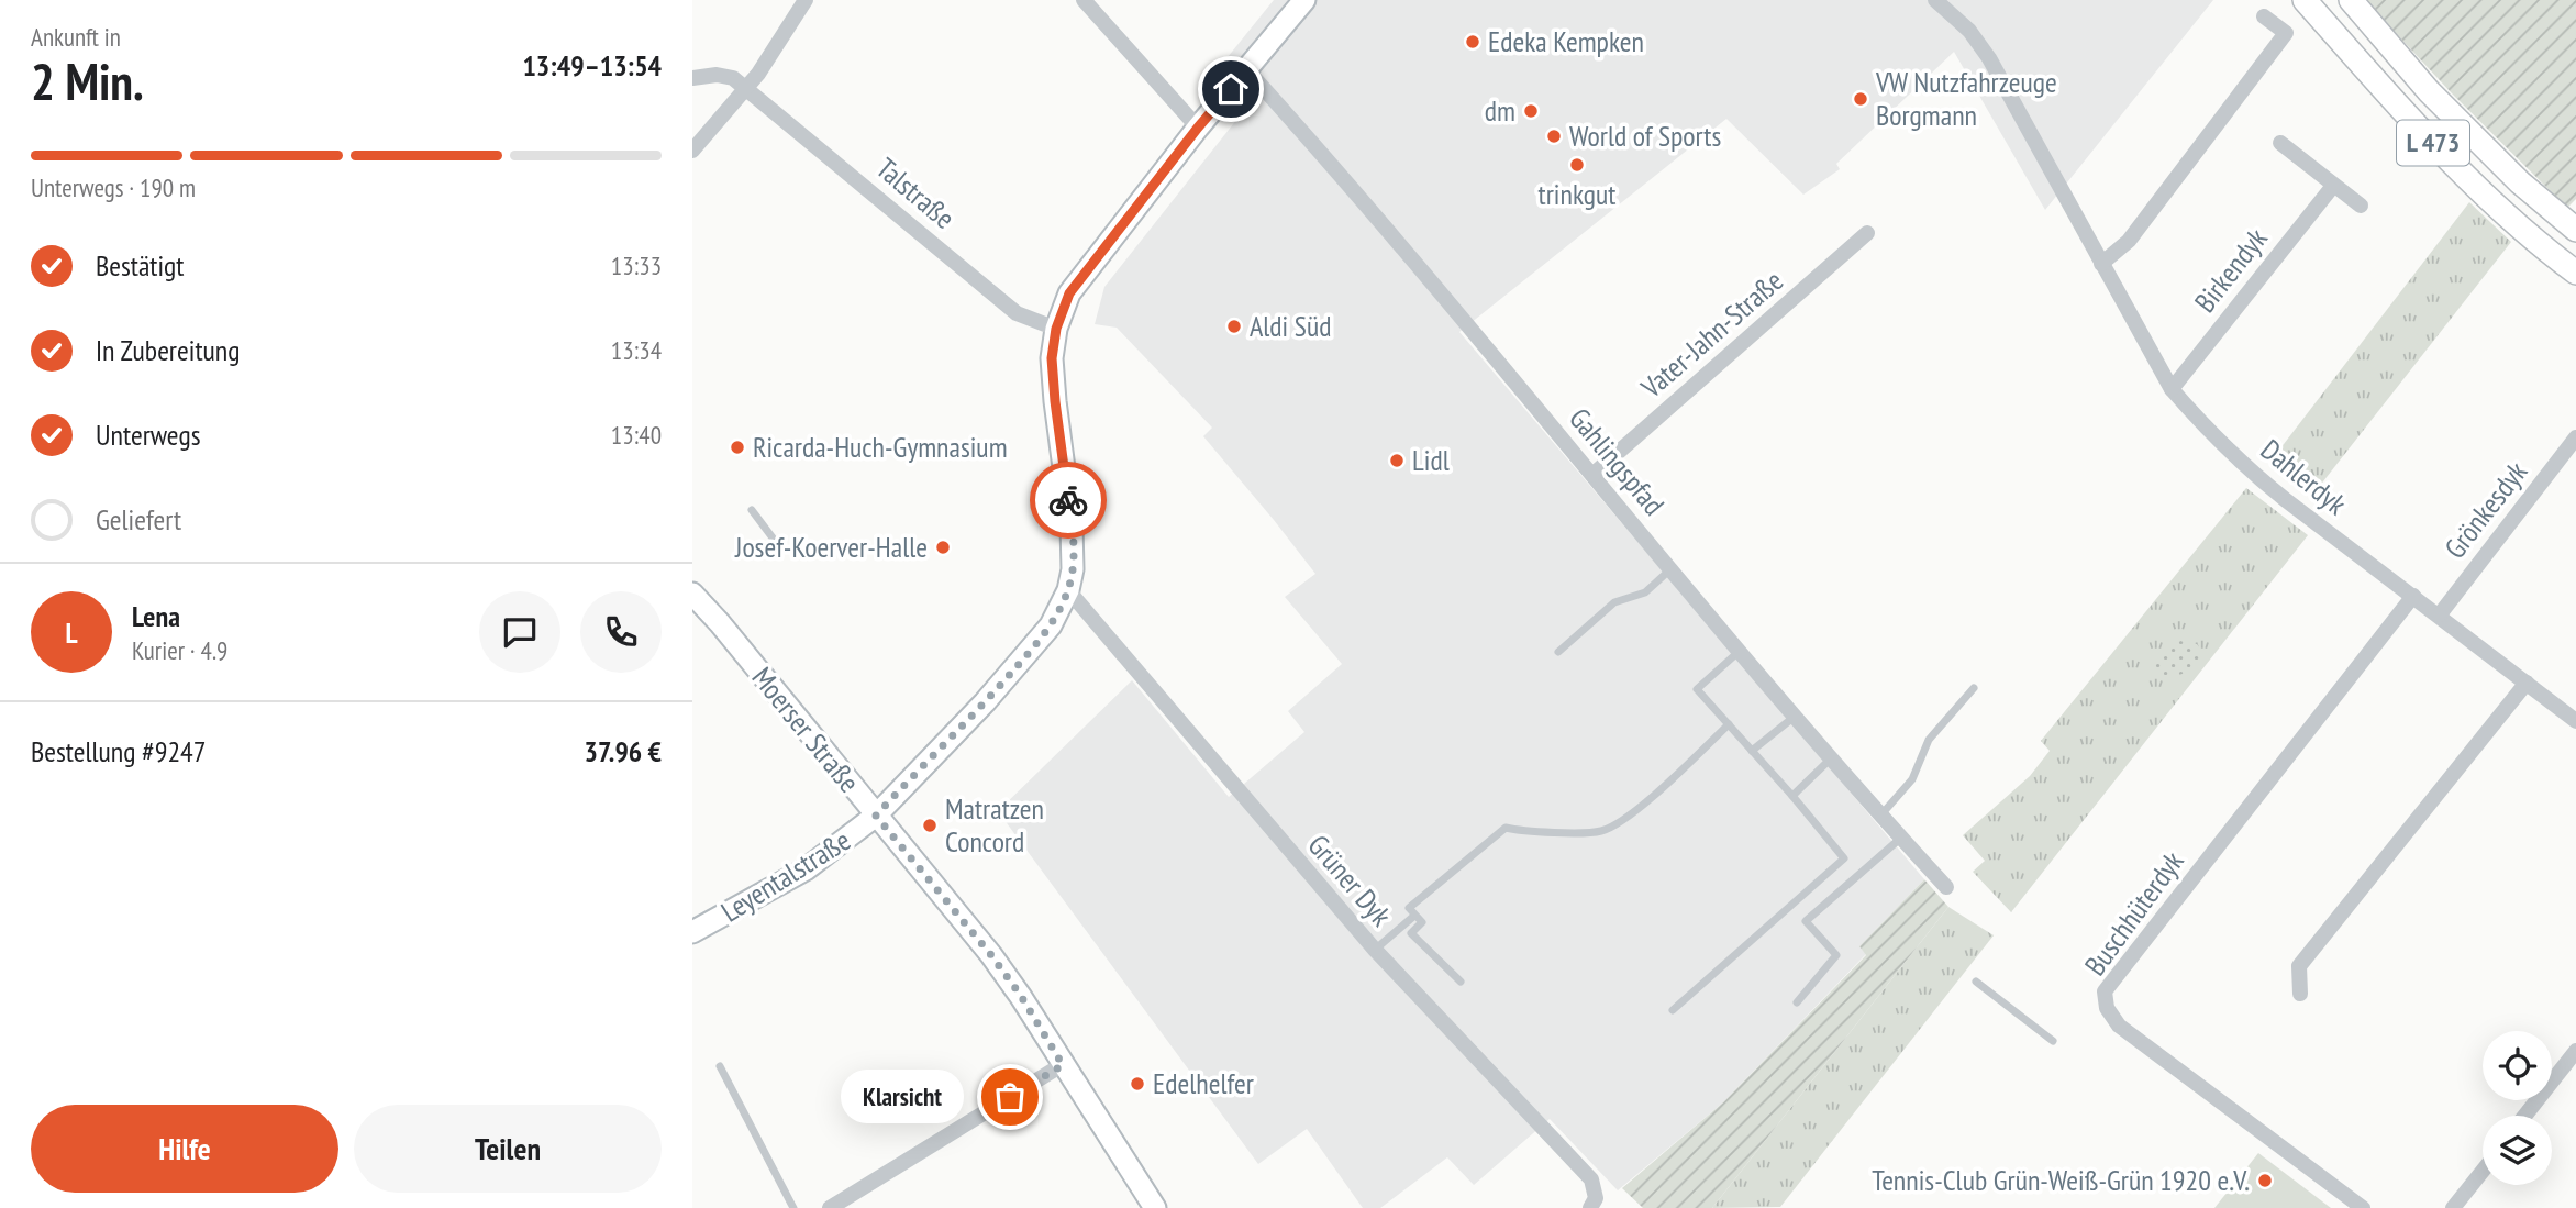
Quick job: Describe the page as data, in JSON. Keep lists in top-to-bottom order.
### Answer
{
  "streets": {
    "main road": ["L 473", "Moerser Straße", "Leyentalstraße"],
    "street": [
      "Talstraße",
      "Birkendyk",
      "Vater-Jahn-Straße",
      "Gahlingspfad",
      "Dahlerdyk",
      "Grönkesdyk",
      "Grüner Dyk",
      "Buschhüterdyk"
    ]
  },
  "crossings": [
    ["Birkendyk", "Dahlerdyk"],
    ["Vater-Jahn-Straße", "Gahlingspfad"],
    ["Dahlerdyk", "Grönkesdyk"],
    ["Dahlerdyk", "Buschhüterdyk"],
    ["Moerser Straße", "Leyentalstraße"],
    ["Leyentalstraße", "Grüner Dyk"]
  ],
  "places": [
    "Edeka Kempken",
    "VW Nutzfahrzeuge Borgmann",
    "dm",
    "World of Sports",
    "trinkgut",
    "Aldi Süd",
    "Ricarda-Huch-Gymnasium",
    "Lidl",
    "Josef-Koerver-Halle",
    "Matratzen Concord",
    "Edelhelfer",
    "Klarsicht",
    "Tennis-Club Grün-Weiß-Grün 1920 e.V."
  ],
  "page": {
    "heading": ["2 Min.", "Ankunft in", "13:49–13:54"],
    "panel": [
      "Lena",
      "Kurier · 4.9",
      "Bestellung #9247",
      "37.96 €"
    ],
    "bar": "Unterwegs · 190 m",
    "list": [
      ["Bestätigt", "13:33"],
      ["In Zubereitung", "13:34"],
      ["Unterwegs", "13:40"],
      "Geliefert"
    ],
    "round": "L",
    "bubble": "Klarsicht",
    "buttons": ["Hilfe", "Teilen"]
  }
}
